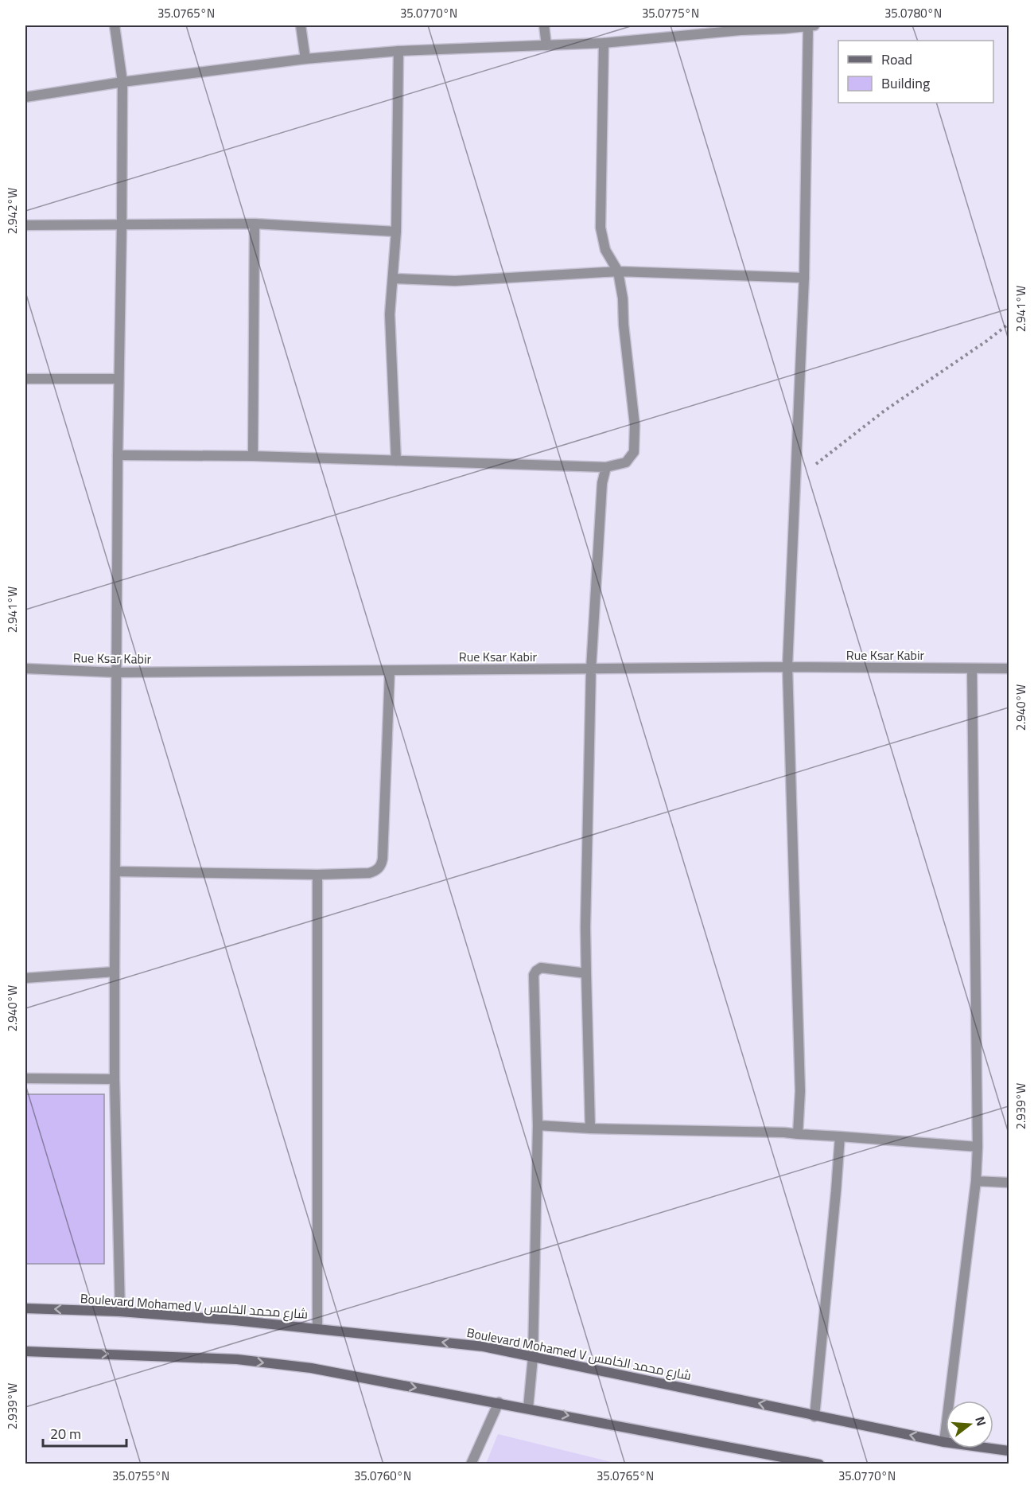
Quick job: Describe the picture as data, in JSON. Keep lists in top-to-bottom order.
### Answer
{
  "streets": {
    "street": ["Rue Ksar Kabir", "Boulevard Mohamed V شارع محمد الخامس"]
  },
  "legend": ["Road", "Building"],
  "scale_bar": "20 m",
  "north": "right",
  "coordinates": [
    "35.0765°N",
    "35.0770°N",
    "35.0775°N",
    "35.0780°N",
    "2.942°W",
    "2.941°W",
    "2.940°W",
    "2.939°W",
    "35.0755°N",
    "35.0760°N"
  ]
}
